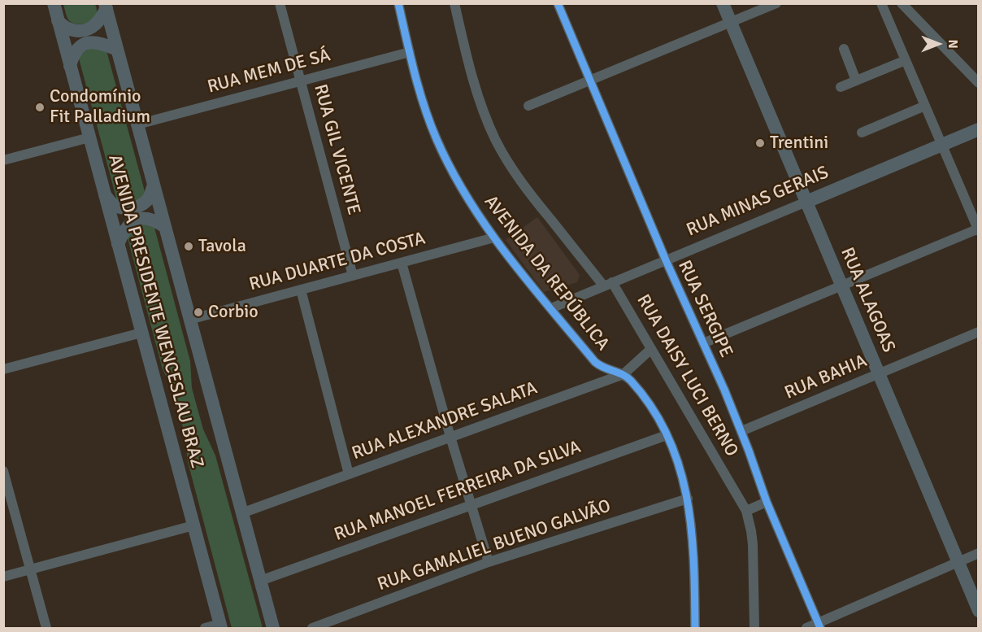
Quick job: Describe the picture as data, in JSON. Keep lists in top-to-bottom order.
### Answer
{
  "streets": {
    "main road": ["RUA MINAS GERAIS", "RUA ALAGOAS", "AVENIDA PRESIDENTE WENCESLAU BRAZ"],
    "street": [
      "RUA MEM DE SÁ",
      "RUA GIL VICENTE",
      "RUA DUARTE DA COSTA",
      "AVENIDA DA REPÚBLICA",
      "RUA SERGIPE",
      "RUA DAISY LUCI BERNO",
      "RUA BAHIA",
      "RUA ALEXANDRE SALATA",
      "RUA MANOEL FERREIRA DA SILVA",
      "RUA GAMALIEL BUENO GALVÃO"
    ]
  },
  "crossings": [
    ["RUA MEM DE SÁ", "RUA GIL VICENTE"],
    ["RUA MEM DE SÁ", "AVENIDA DA REPÚBLICA"],
    ["RUA MEM DE SÁ", "AVENIDA PRESIDENTE WENCESLAU BRAZ"],
    ["RUA GIL VICENTE", "RUA DUARTE DA COSTA"],
    ["RUA MINAS GERAIS", "AVENIDA DA REPÚBLICA"],
    ["RUA MINAS GERAIS", "RUA ALAGOAS"],
    ["RUA MINAS GERAIS", "RUA SERGIPE"],
    ["RUA MINAS GERAIS", "RUA DAISY LUCI BERNO"],
    ["RUA DUARTE DA COSTA", "AVENIDA DA REPÚBLICA"],
    ["RUA DUARTE DA COSTA", "AVENIDA PRESIDENTE WENCESLAU BRAZ"],
    ["AVENIDA DA REPÚBLICA", "RUA ALEXANDRE SALATA"],
    ["RUA ALAGOAS", "RUA BAHIA"],
    ["RUA SERGIPE", "RUA BAHIA"],
    ["AVENIDA PRESIDENTE WENCESLAU BRAZ", "RUA ALEXANDRE SALATA"],
    ["AVENIDA PRESIDENTE WENCESLAU BRAZ", "RUA MANOEL FERREIRA DA SILVA"],
    ["RUA DAISY LUCI BERNO", "RUA ALEXANDRE SALATA"]
  ],
  "places": [
    "Condomínio Fit Palladium",
    "Trentini",
    "Tavola",
    "Corbio"
  ],
  "north": "right"
}
